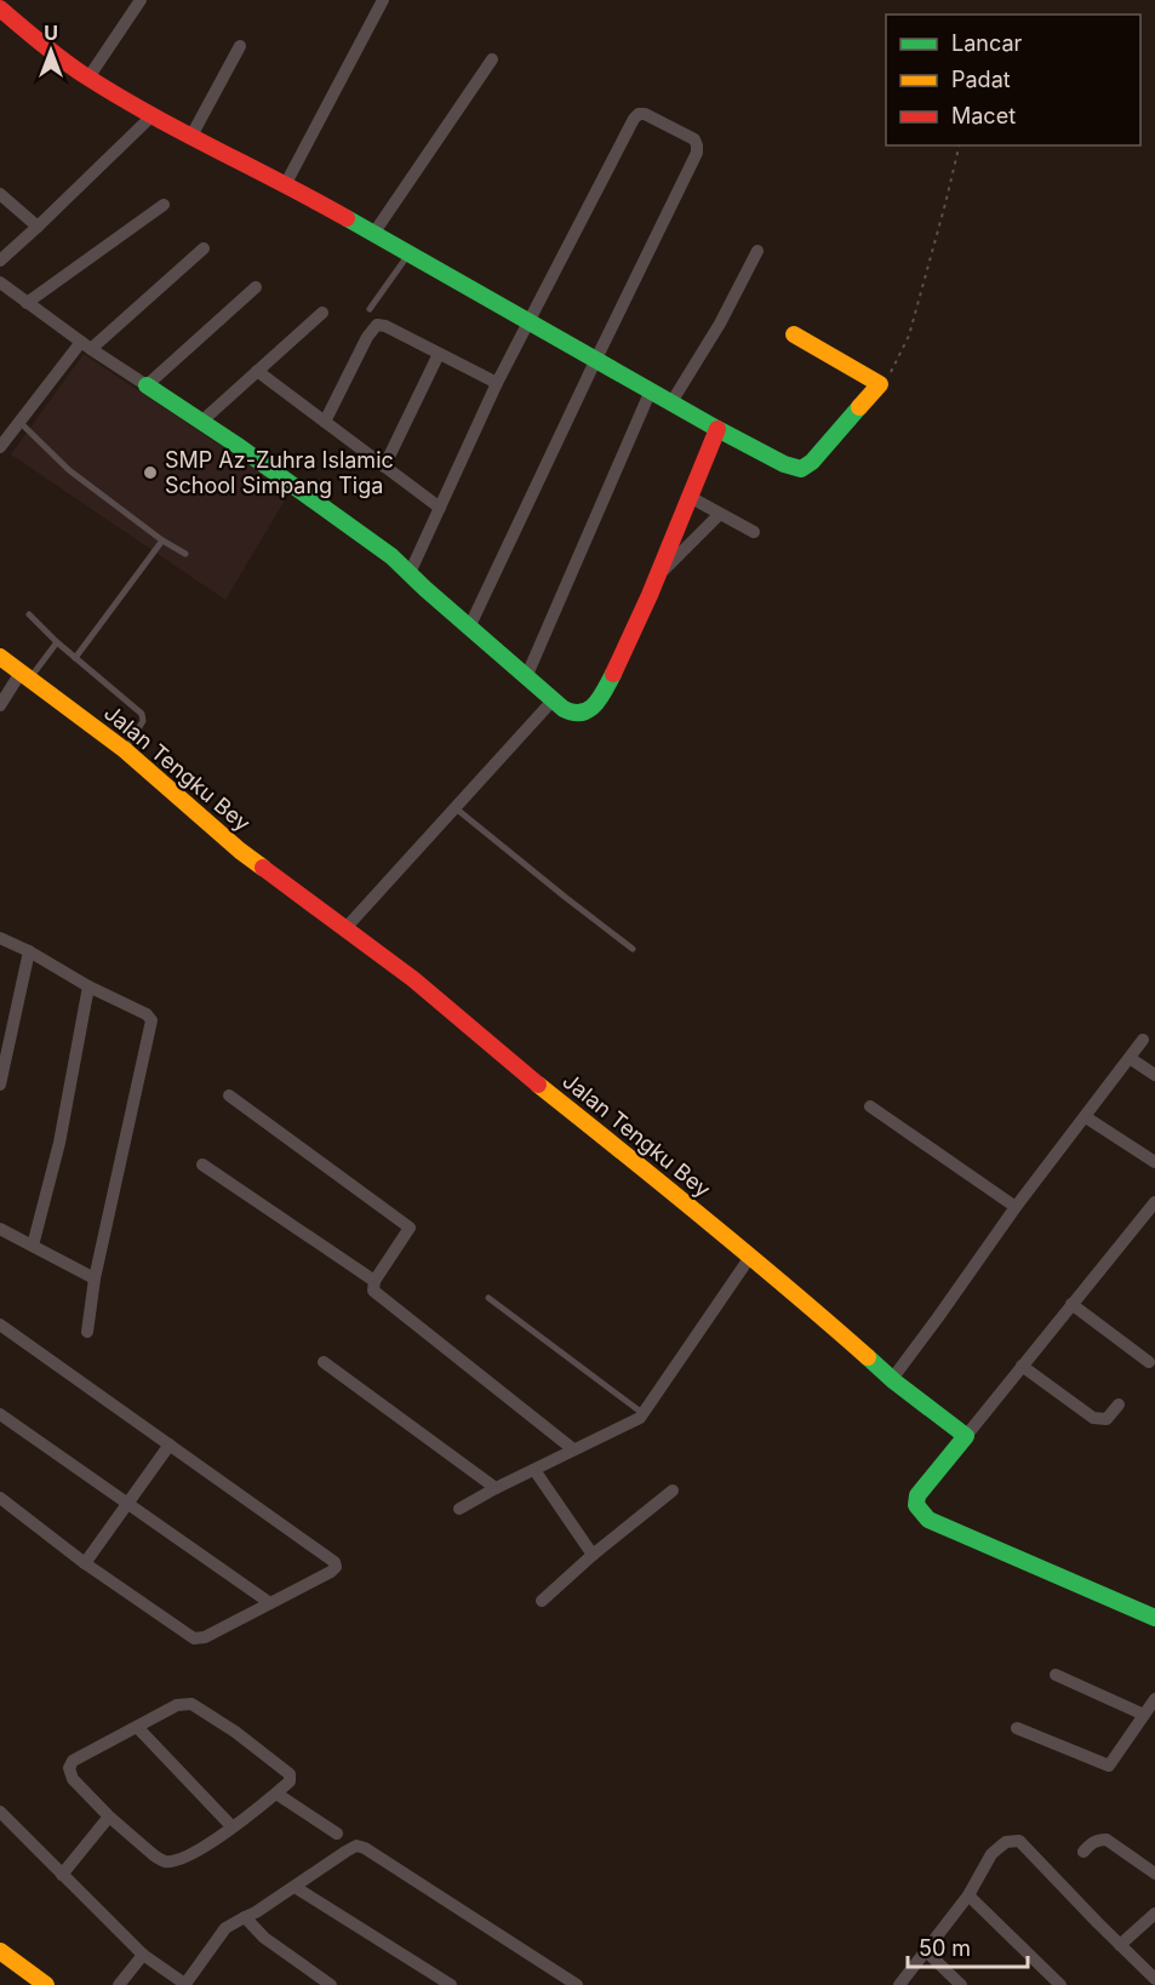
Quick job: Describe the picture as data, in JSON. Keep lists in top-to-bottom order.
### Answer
{
  "streets": {
    "street": ["Jalan Tengku Bey"]
  },
  "places": ["SMP Az-Zuhra Islamic School Simpang Tiga"],
  "legend": ["Lancar", "Padat", "Macet"],
  "scale_bar": "50 m",
  "north": "top"
}
